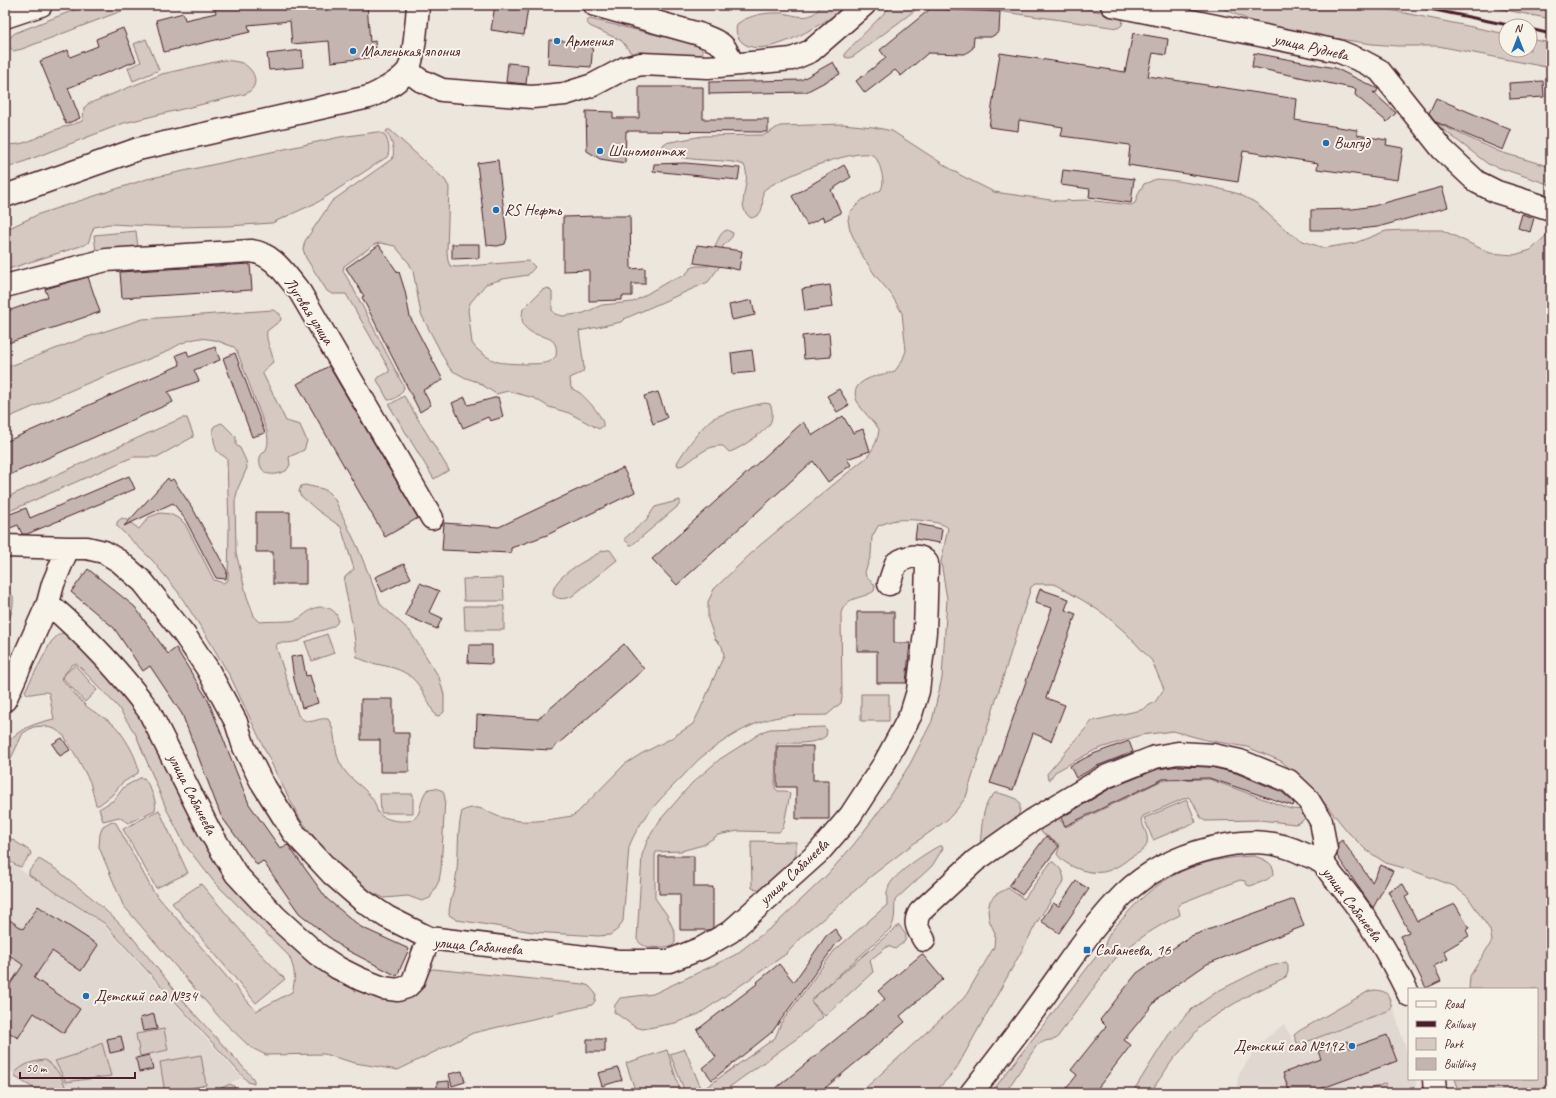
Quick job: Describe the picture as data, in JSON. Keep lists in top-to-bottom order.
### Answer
{
  "streets": {
    "street": ["улица Руднева", "Луговая улица", "улица Сабанеева"]
  },
  "places": {
    "other": [
      "Армения",
      "Маленькая япония",
      "Вилгуд",
      "Шиномонтаж",
      "RS Нефть",
      "Детский сад №34",
      "Детский сад №192"
    ],
    "transit": ["Сабанеева, 16"]
  },
  "legend": [
    "Road",
    "Railway",
    "Park",
    "Building"
  ],
  "scale_bar": "50 m",
  "north": "top"
}
